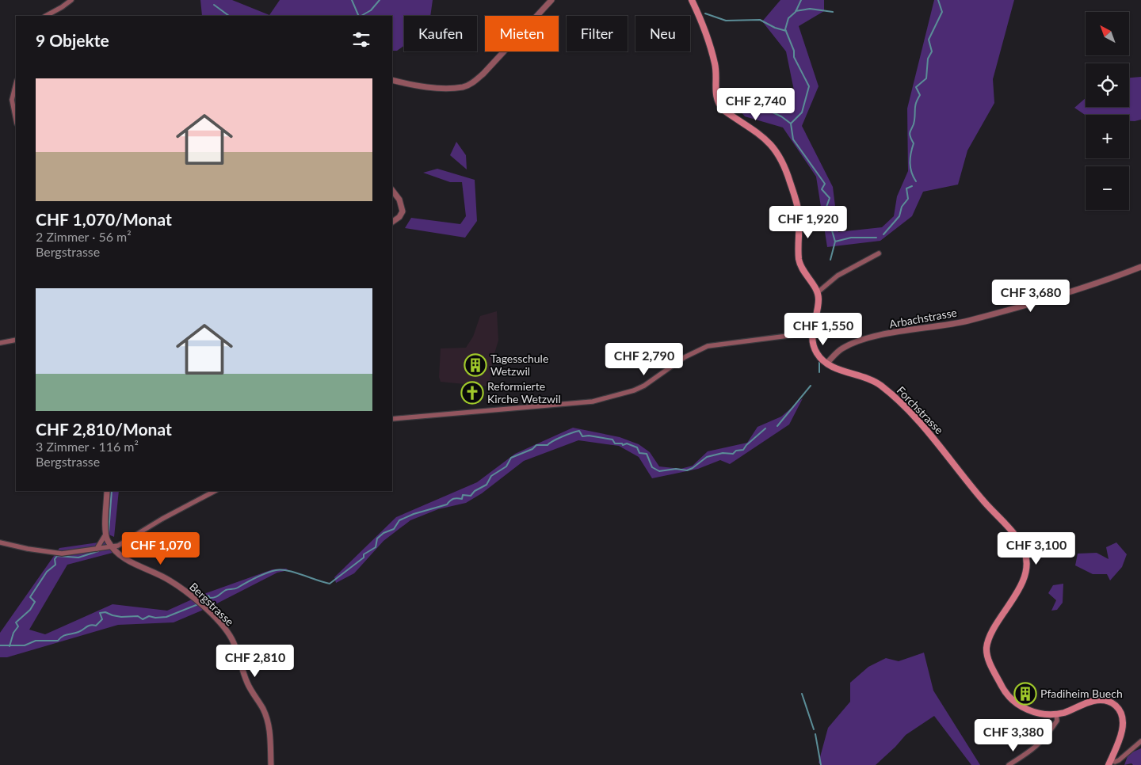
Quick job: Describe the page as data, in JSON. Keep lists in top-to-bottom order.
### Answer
{
  "streets": {
    "main road": ["Forchstrasse"],
    "street": ["Arbachstrasse", "Bergstrasse"]
  },
  "crossings": [
    ["Arbachstrasse", "Forchstrasse"]
  ],
  "places": {
    "building": ["Tagesschule Wetzwil", "Pfadiheim Buech"],
    "church": ["Reformierte Kirche Wetzwil"]
  },
  "north": "top left",
  "page": {
    "map_buttons": ["+", "−"],
    "chip": [
      "Kaufen",
      "Mieten",
      "Filter",
      "Neu"
    ],
    "heading": "9 Objekte",
    "list": [
      {
        "name": "CHF 1,070/Monat",
        "note": "2 Zimmer · 56 m² · Bergstrasse"
      },
      {
        "name": "CHF 2,810/Monat",
        "note": "3 Zimmer · 116 m² · Bergstrasse"
      }
    ],
    "price": [
      "CHF 2,740",
      "CHF 1,920",
      "CHF 3,680",
      "CHF 1,550",
      "CHF 2,790",
      "CHF 1,070",
      "CHF 3,100",
      "CHF 2,810",
      "CHF 3,380"
    ]
  }
}
